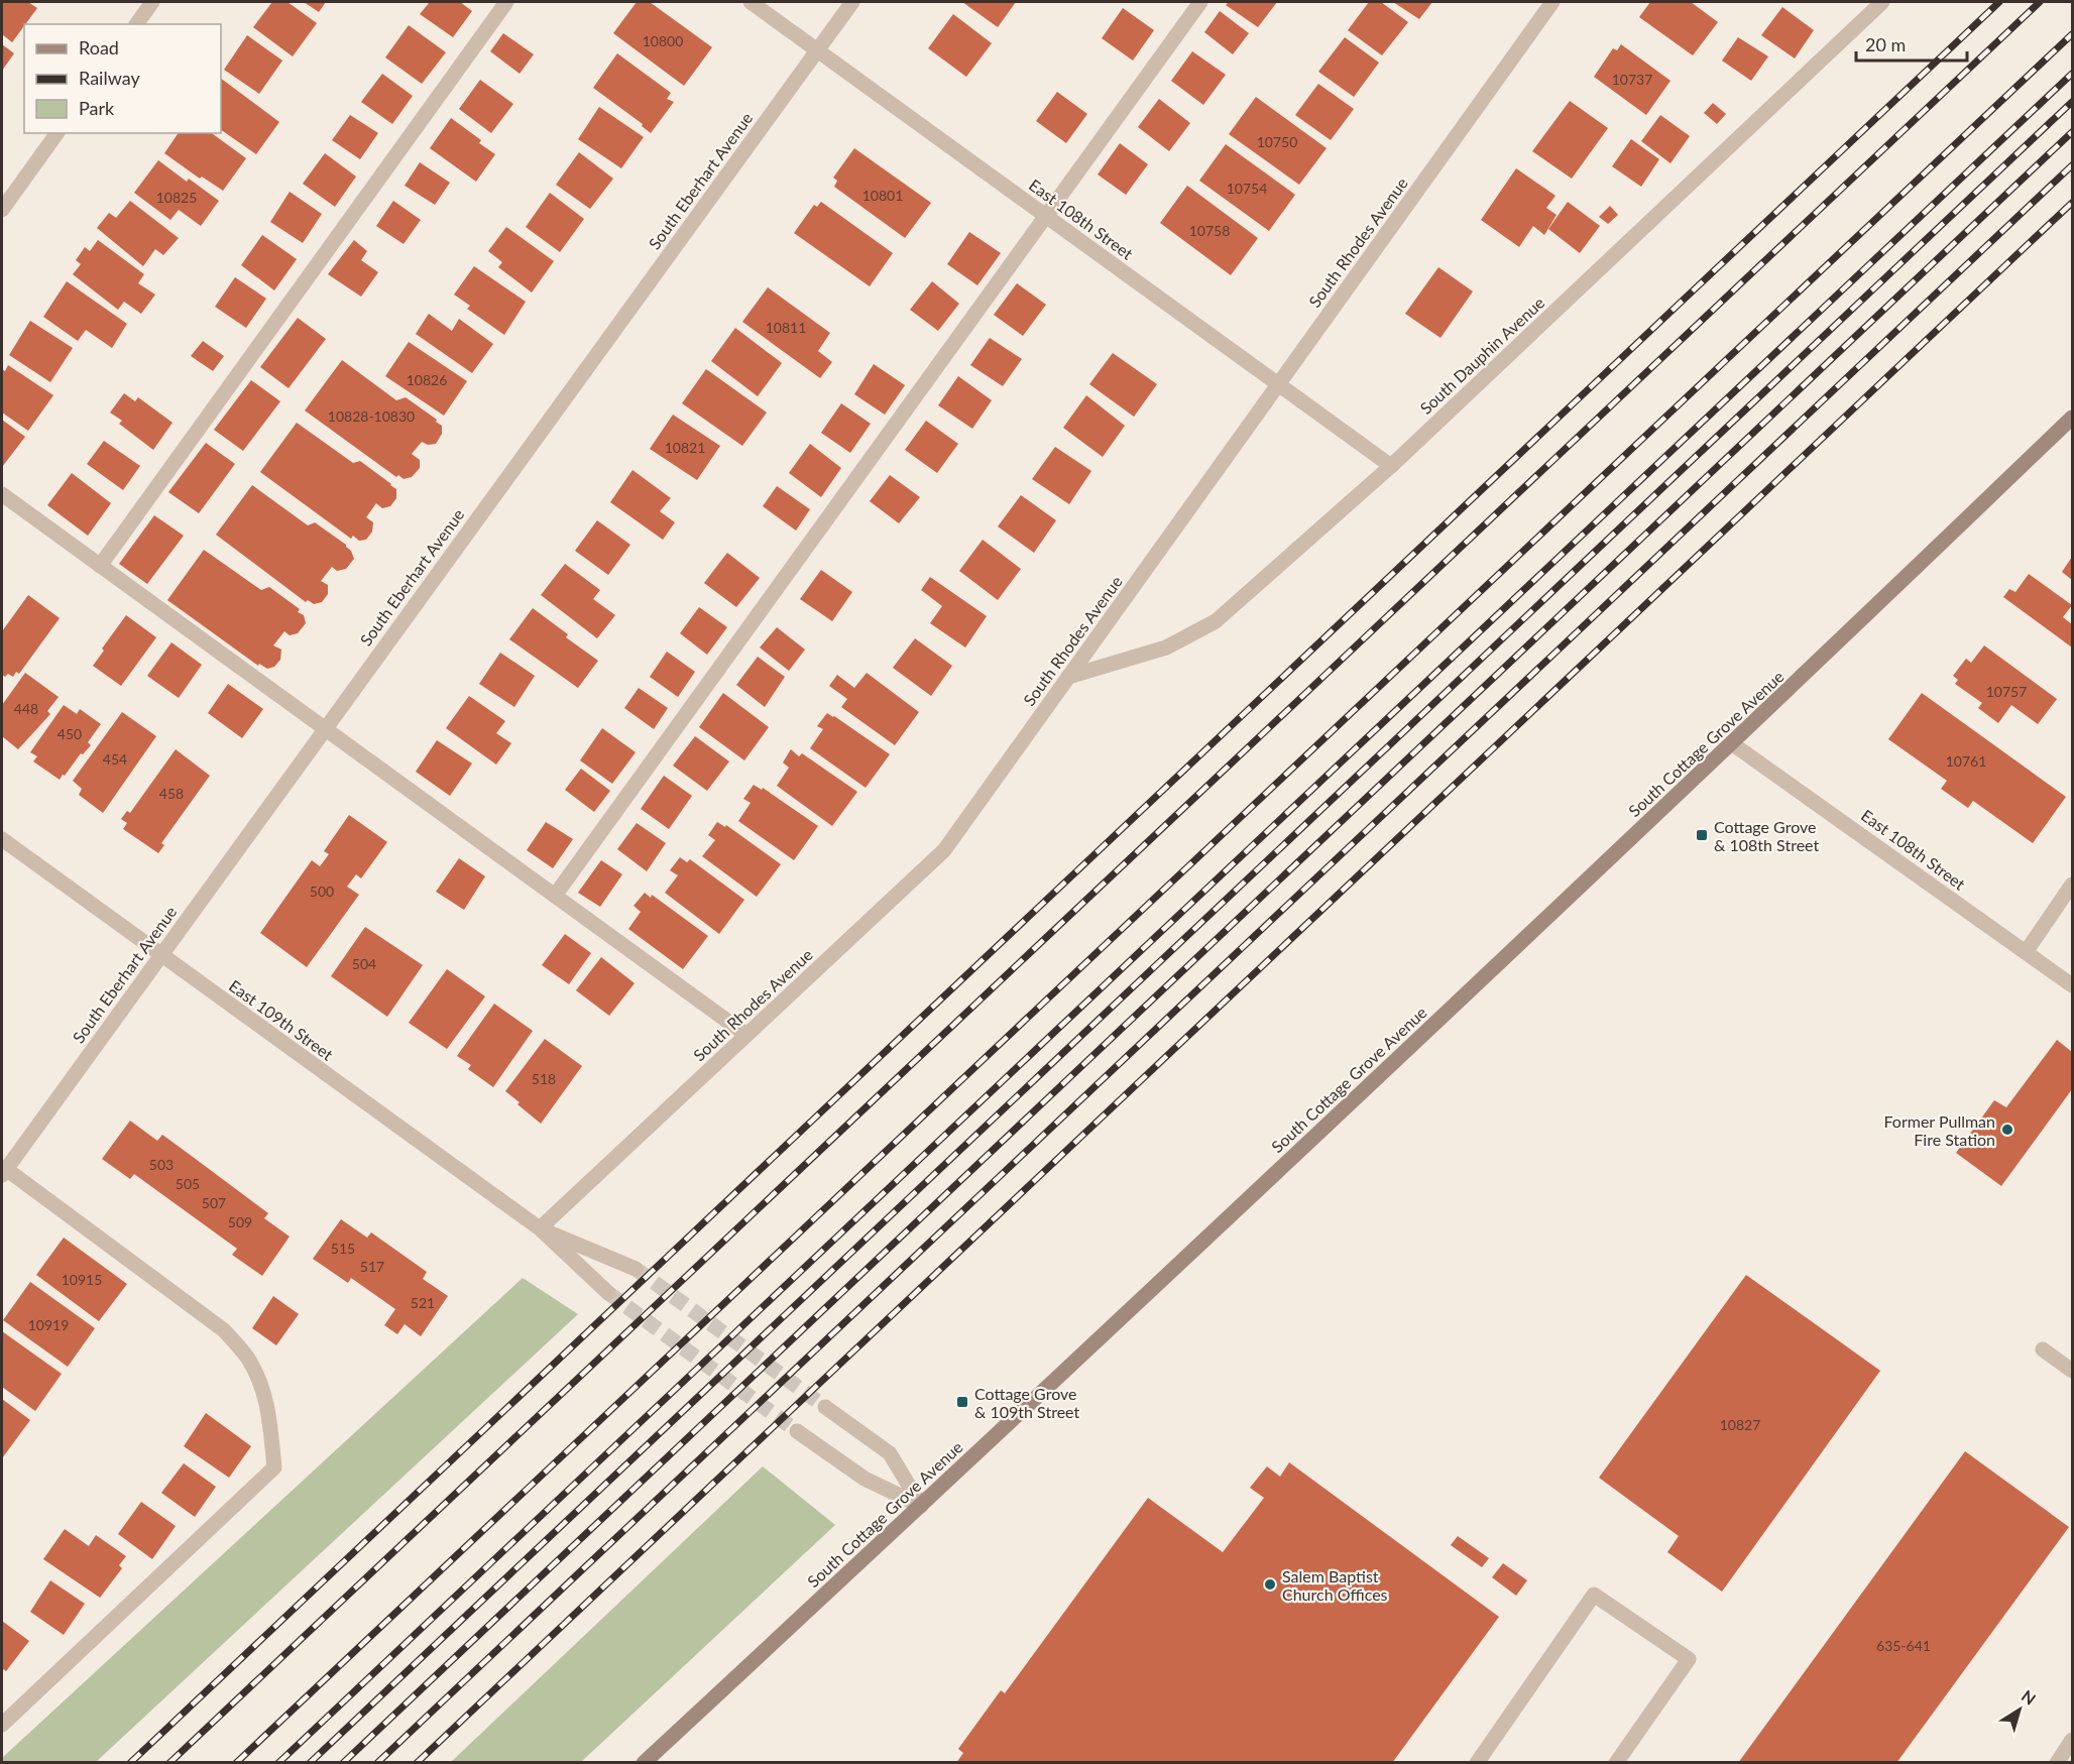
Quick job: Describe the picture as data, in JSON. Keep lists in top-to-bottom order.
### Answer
{
  "streets": {
    "street": [
      "South Eberhart Avenue",
      "East 108th Street",
      "South Rhodes Avenue",
      "South Dauphin Avenue",
      "South Cottage Grove Avenue",
      "East 109th Street"
    ]
  },
  "crossings": [
    ["South Eberhart Avenue", "East 108th Street"],
    ["South Eberhart Avenue", "East 109th Street"],
    ["East 108th Street", "South Rhodes Avenue"],
    ["East 108th Street", "South Dauphin Avenue"],
    ["East 108th Street", "South Cottage Grove Avenue"],
    ["South Rhodes Avenue", "South Dauphin Avenue"],
    ["South Rhodes Avenue", "East 109th Street"]
  ],
  "places": {
    "transit": ["Cottage Grove & 108th Street", "Cottage Grove & 109th Street"],
    "other": ["Former Pullman Fire Station", "Salem Baptist Church Offices"]
  },
  "house_numbers": [
    "10800",
    "10737",
    "10750",
    "10754",
    "10801",
    "10825",
    "10758",
    "10811",
    "10826",
    "10828-10830",
    "10821",
    "10757",
    "448",
    "450",
    "454",
    "10761",
    "458",
    "500",
    "504",
    "518",
    "503",
    "505",
    "507",
    "509",
    "515",
    "517",
    "10915",
    "521",
    "10919",
    "10827",
    "635-641"
  ],
  "legend": ["Road", "Railway", "Park"],
  "scale_bar": "20 m",
  "north": "top right"
}
